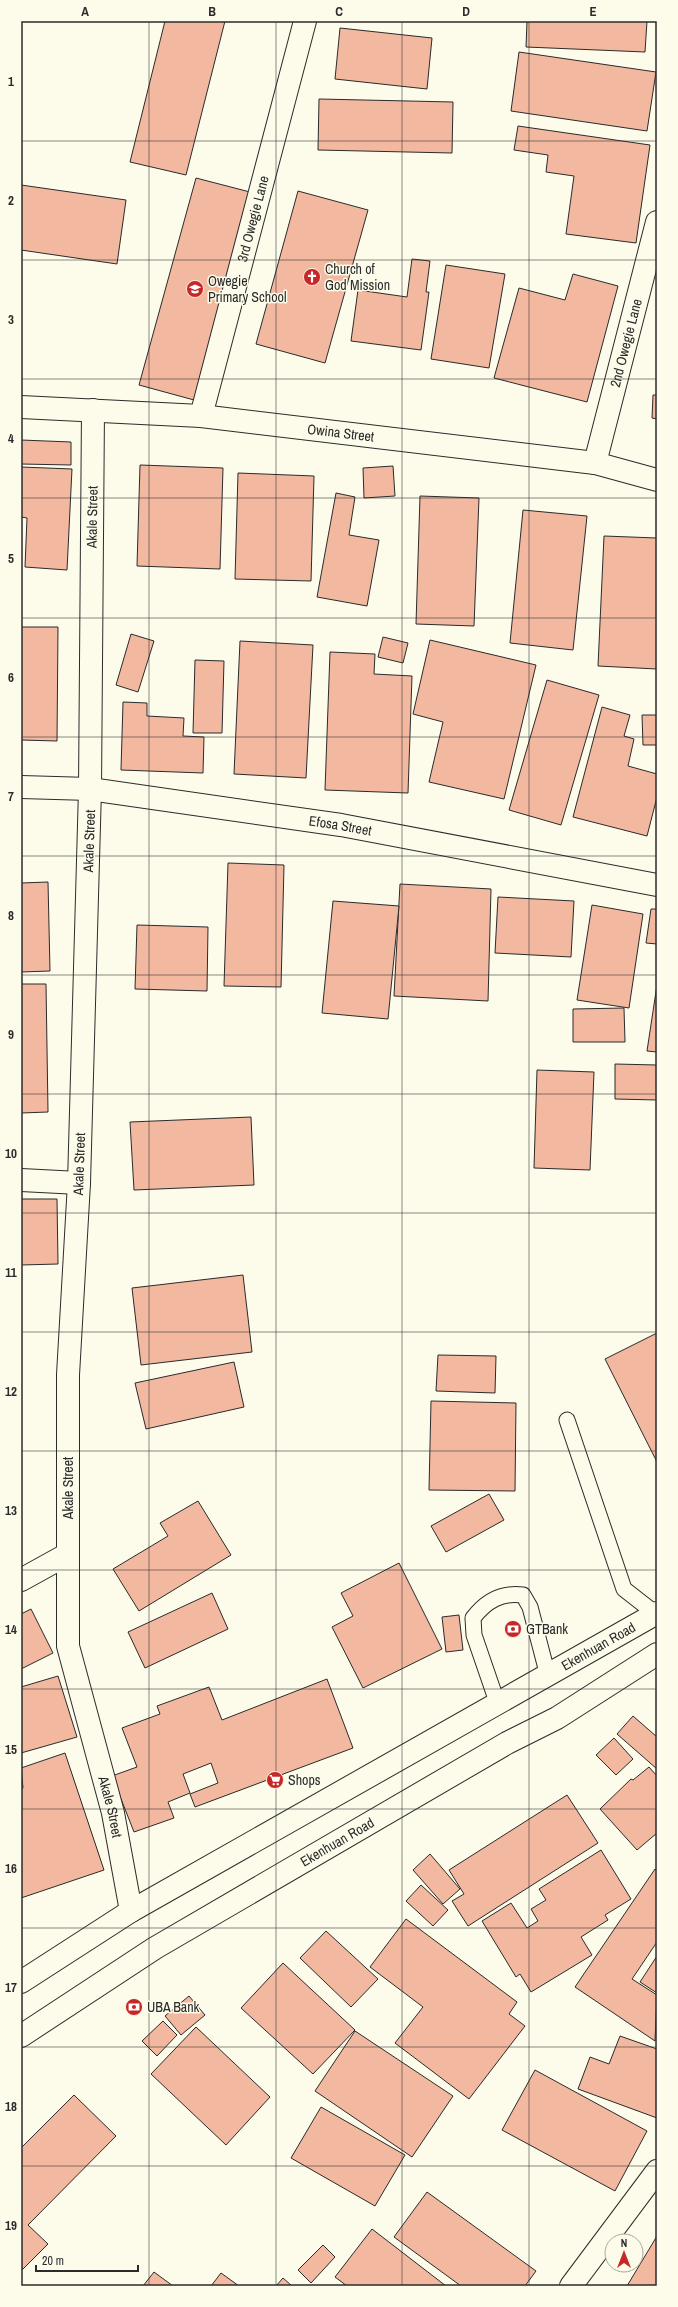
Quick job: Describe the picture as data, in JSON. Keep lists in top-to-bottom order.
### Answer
{
  "streets": {
    "street": [
      "3rd Owegie Lane",
      "2nd Owegie Lane",
      "Owina Street",
      "Akale Street",
      "Efosa Street",
      "Ekenhuan Road"
    ]
  },
  "crossings": [
    ["3rd Owegie Lane", "Owina Street"],
    ["2nd Owegie Lane", "Owina Street"],
    ["Owina Street", "Akale Street"],
    ["Akale Street", "Efosa Street"],
    ["Akale Street", "Ekenhuan Road"]
  ],
  "places": {
    "church": ["Church of God Mission"],
    "school or university": ["Owegie Primary School"],
    "bank": ["GTBank", "UBA Bank"],
    "supermarket": ["Shops"]
  },
  "scale_bar": "20 m",
  "north": "top",
  "grid": {
    "columns": [
      "A",
      "B",
      "C",
      "D",
      "E"
    ],
    "rows": [
      "1",
      "2",
      "3",
      "4",
      "5",
      "6",
      "7",
      "8",
      "9",
      "10",
      "11",
      "12",
      "13",
      "14",
      "15",
      "16",
      "17",
      "18",
      "19"
    ]
  }
}
